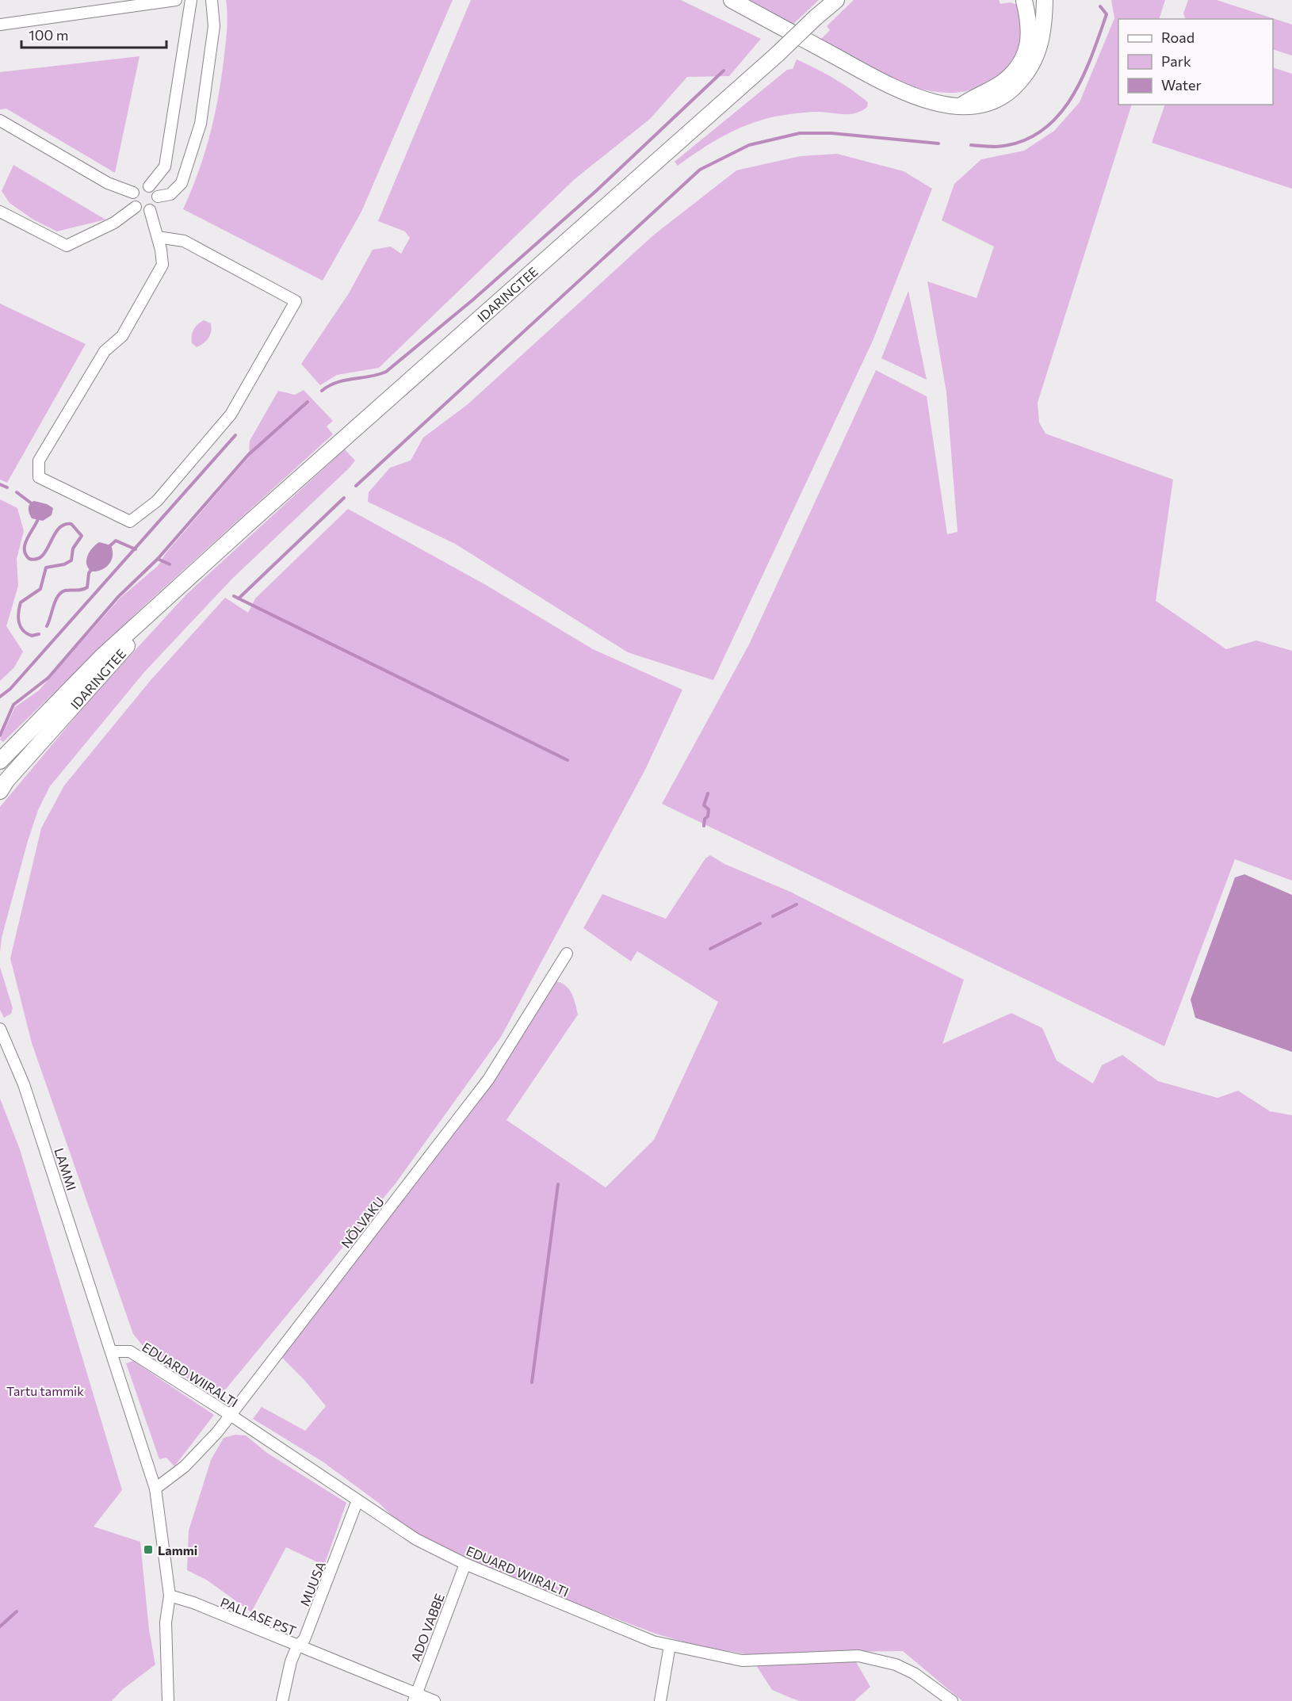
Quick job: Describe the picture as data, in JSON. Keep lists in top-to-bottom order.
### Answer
{
  "streets": {
    "main road": ["IDARINGTEE"],
    "street": [
      "LAMMI",
      "NÕLVAKU",
      "EDUARD WIIRALTI",
      "MUUSA",
      "PALLASE PST",
      "ADO VABBE"
    ]
  },
  "crossings": [
    ["LAMMI", "NÕLVAKU"],
    ["LAMMI", "EDUARD WIIRALTI"],
    ["LAMMI", "PALLASE PST"],
    ["NÕLVAKU", "EDUARD WIIRALTI"],
    ["EDUARD WIIRALTI", "MUUSA"],
    ["EDUARD WIIRALTI", "ADO VABBE"],
    ["MUUSA", "PALLASE PST"],
    ["PALLASE PST", "ADO VABBE"]
  ],
  "parks": ["Tartu tammik"],
  "places": {
    "transit": ["Lammi"]
  },
  "legend": ["Road", "Park", "Water"],
  "scale_bar": "100 m"
}
